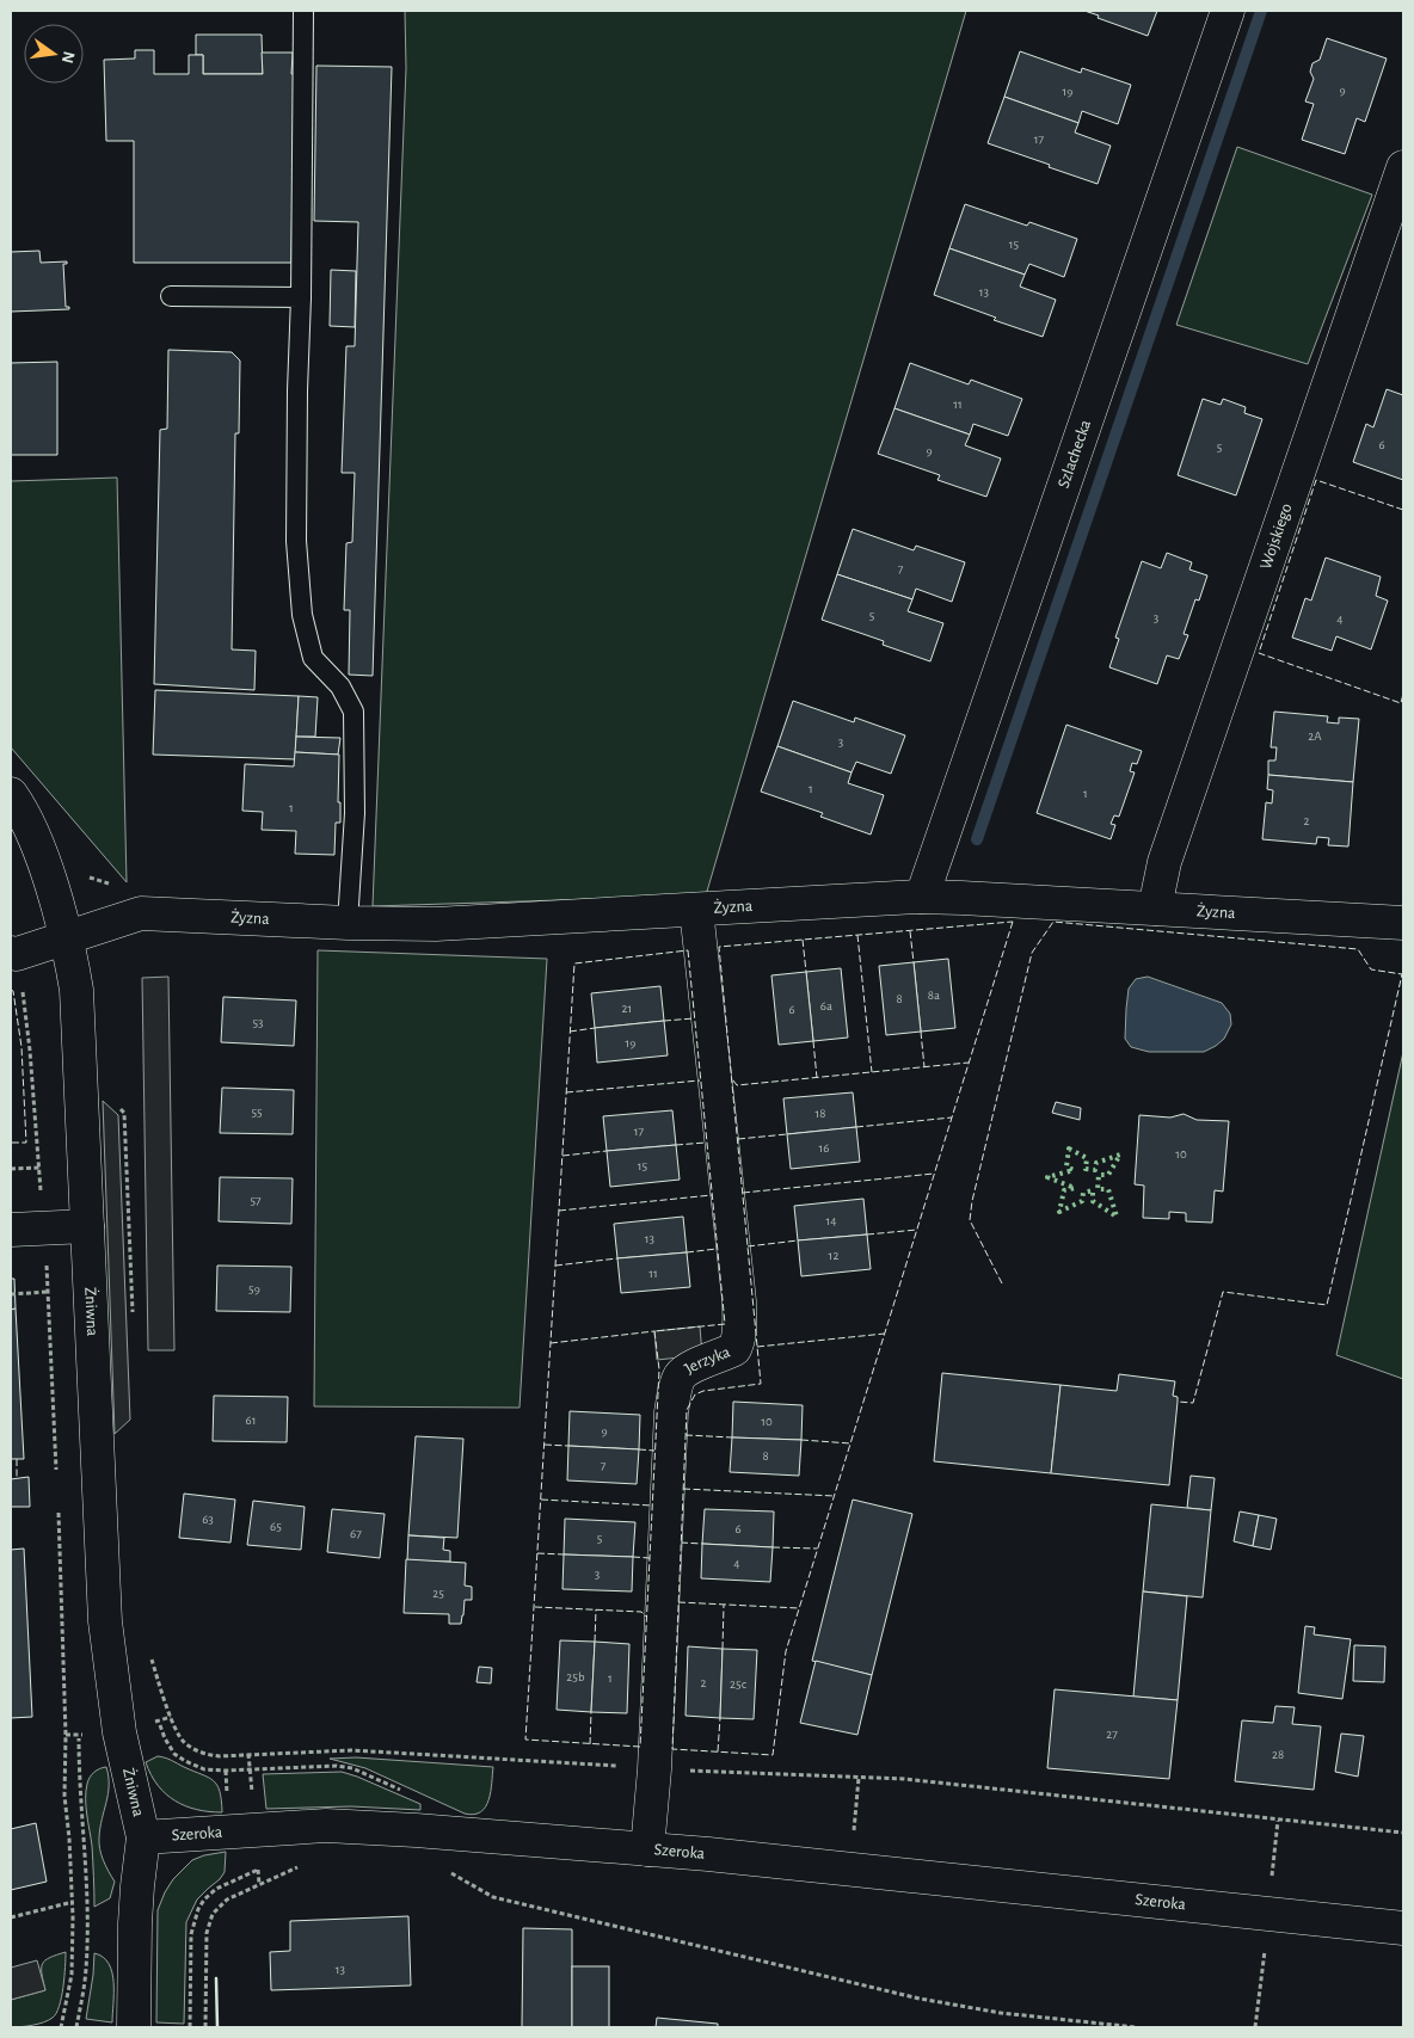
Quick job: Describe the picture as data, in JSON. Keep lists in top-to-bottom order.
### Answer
{
  "streets": {
    "street": [
      "Szlachecka",
      "Wojskiego",
      "Żyzna",
      "Żniwna",
      "Jerzyka",
      "Szeroka"
    ]
  },
  "crossings": [
    ["Szlachecka", "Żyzna"],
    ["Wojskiego", "Żyzna"],
    ["Żyzna", "Żniwna"],
    ["Żyzna", "Jerzyka"],
    ["Żniwna", "Szeroka"],
    ["Jerzyka", "Szeroka"]
  ],
  "house_numbers": [
    "9",
    "19",
    "17",
    "15",
    "13",
    "11",
    "6",
    "5",
    "9",
    "7",
    "5",
    "3",
    "4",
    "2A",
    "3",
    "1",
    "1",
    "1",
    "2",
    "8a",
    "8",
    "6a",
    "21",
    "6",
    "53",
    "19",
    "55",
    "18",
    "17",
    "16",
    "10",
    "15",
    "57",
    "14",
    "13",
    "12",
    "11",
    "59",
    "61",
    "10",
    "9",
    "8",
    "7",
    "63",
    "65",
    "6",
    "67",
    "5",
    "4",
    "3",
    "25",
    "25b",
    "1",
    "2",
    "25c",
    "27",
    "28",
    "13"
  ],
  "north": "right"
}
